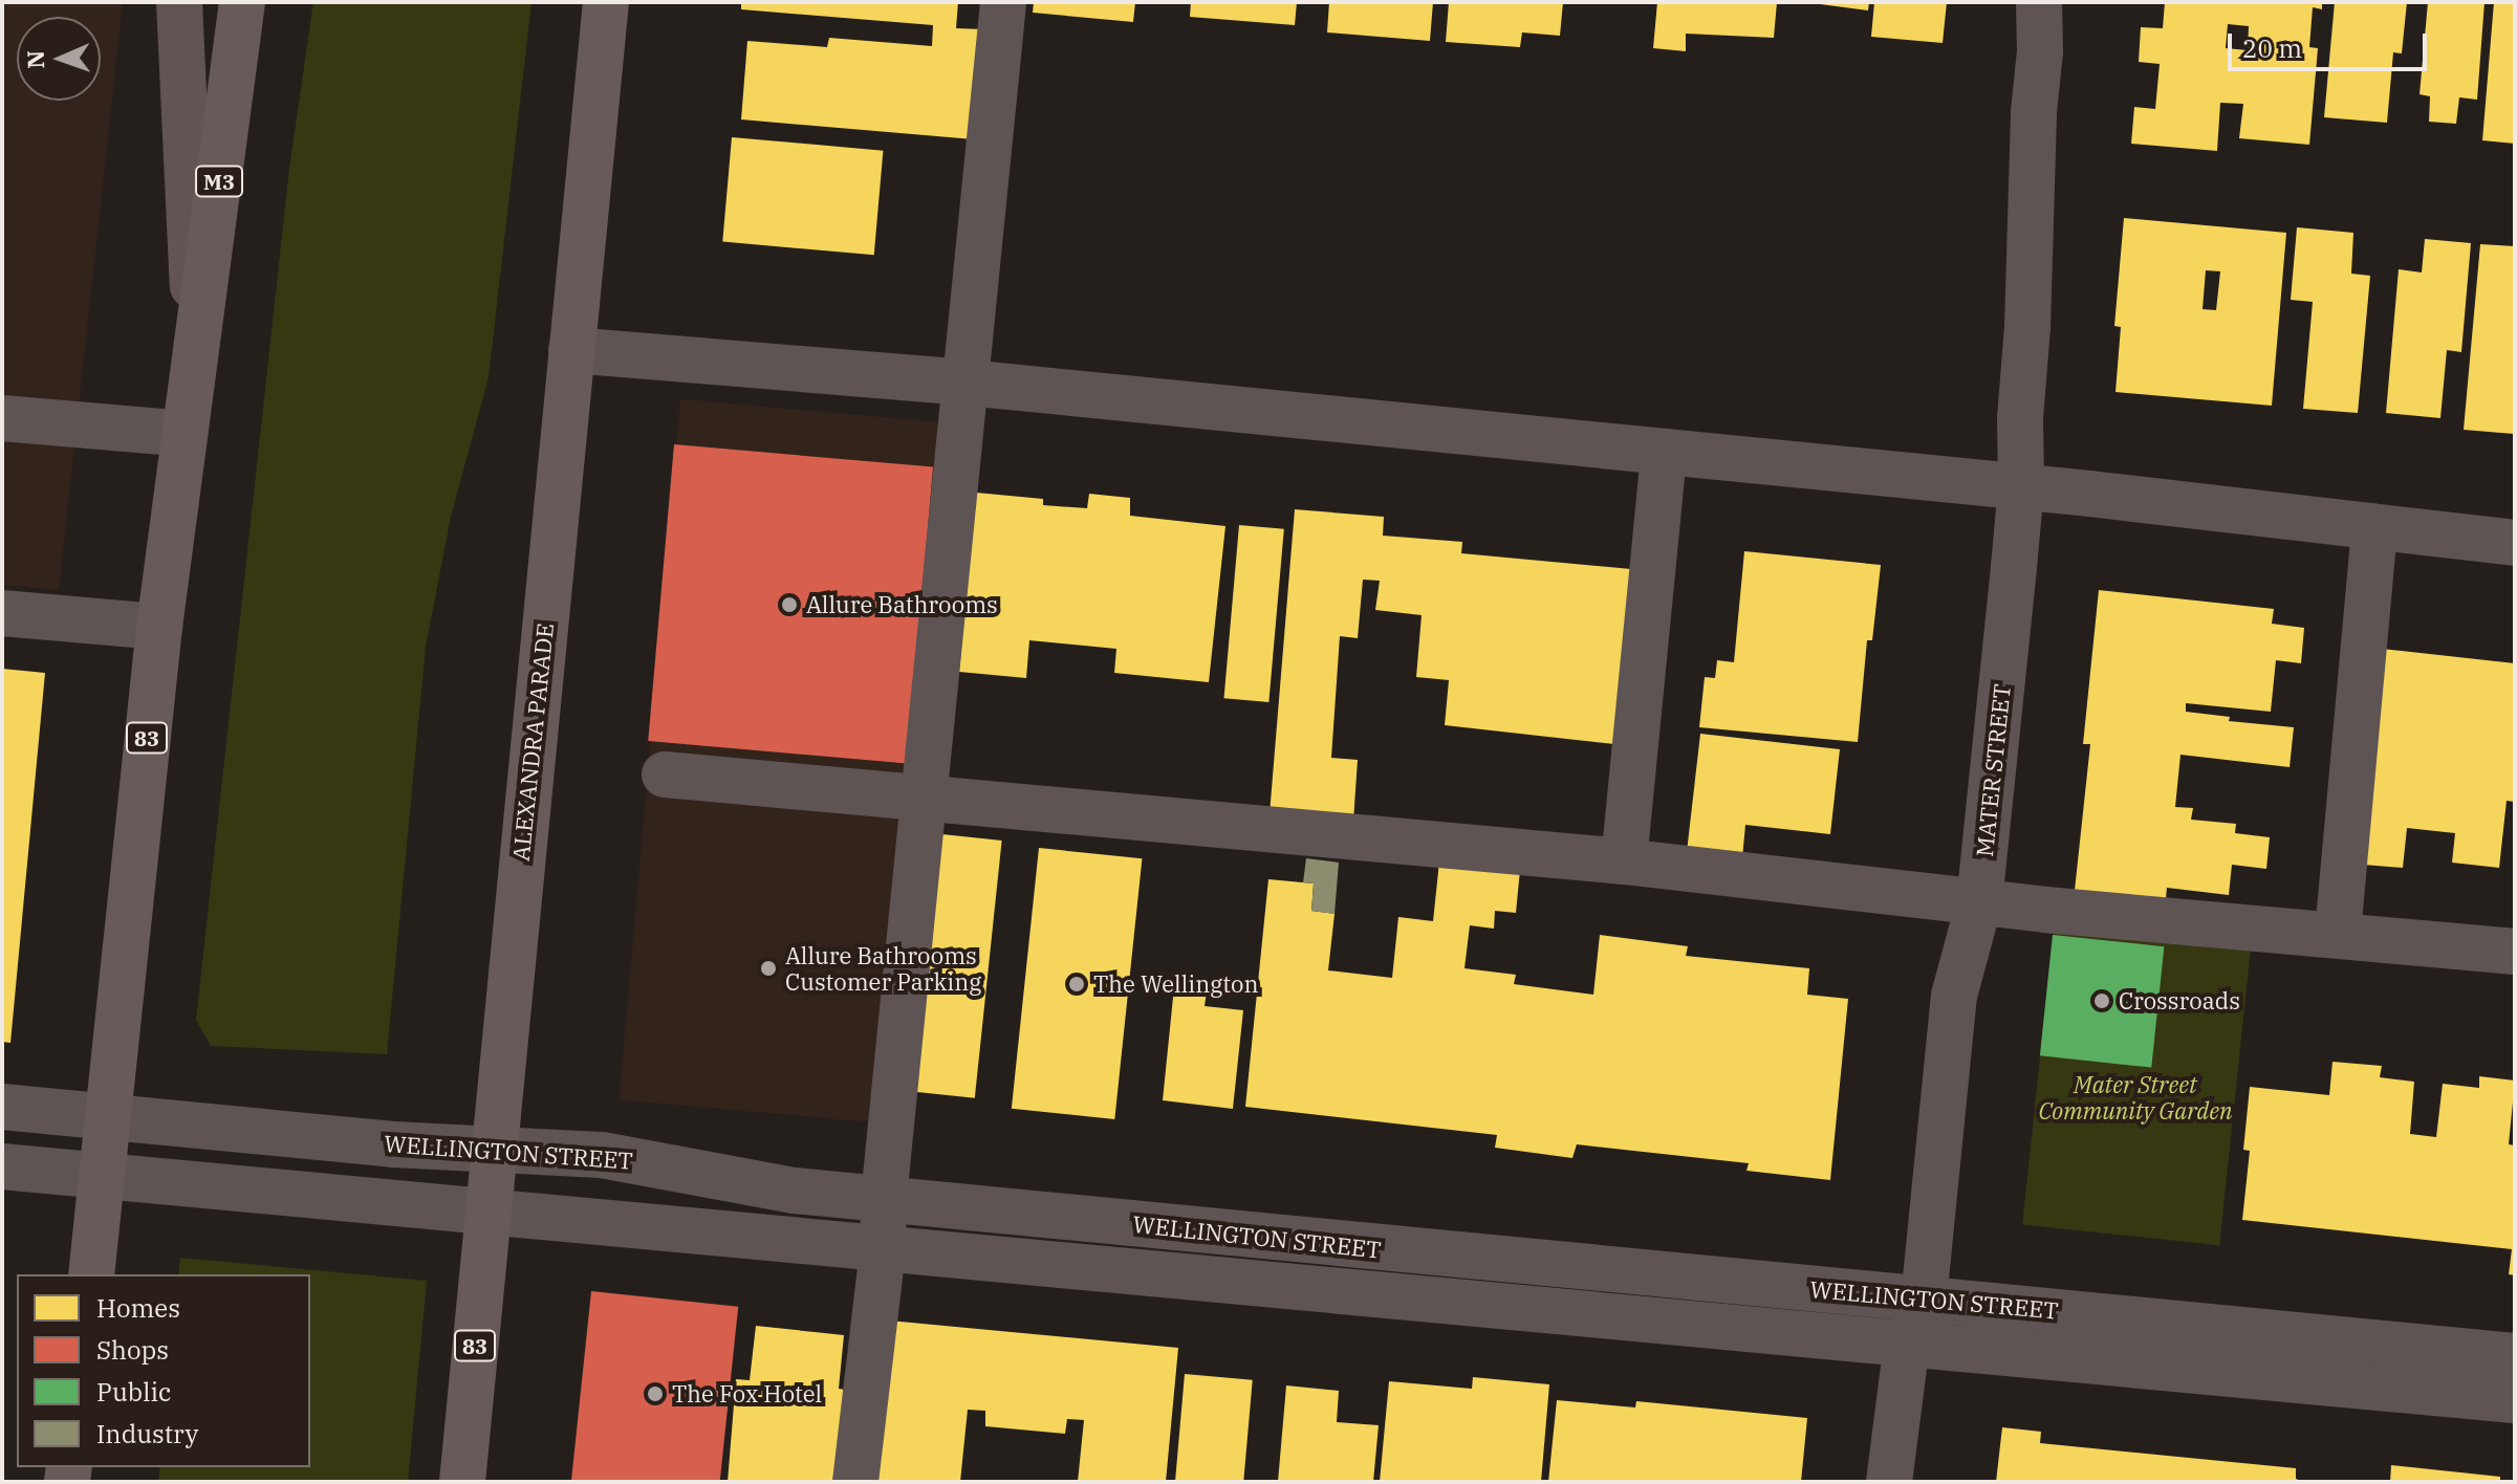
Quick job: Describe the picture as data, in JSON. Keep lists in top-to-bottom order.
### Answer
{
  "streets": {
    "highway": ["M3", "83", "ALEXANDRA PARADE"],
    "street": ["MATER STREET", "WELLINGTON STREET"]
  },
  "crossings": [
    ["M3", "83"],
    ["83", "WELLINGTON STREET"],
    ["ALEXANDRA PARADE", "WELLINGTON STREET"],
    ["MATER STREET", "WELLINGTON STREET"]
  ],
  "parks": ["Mater Street Community Garden"],
  "places": [
    "Allure Bathrooms",
    "Allure Bathrooms Customer Parking",
    "The Wellington",
    "Crossroads",
    "The Fox Hotel"
  ],
  "legend": [
    "Homes",
    "Shops",
    "Public",
    "Industry"
  ],
  "scale_bar": "20 m",
  "north": "left"
}
